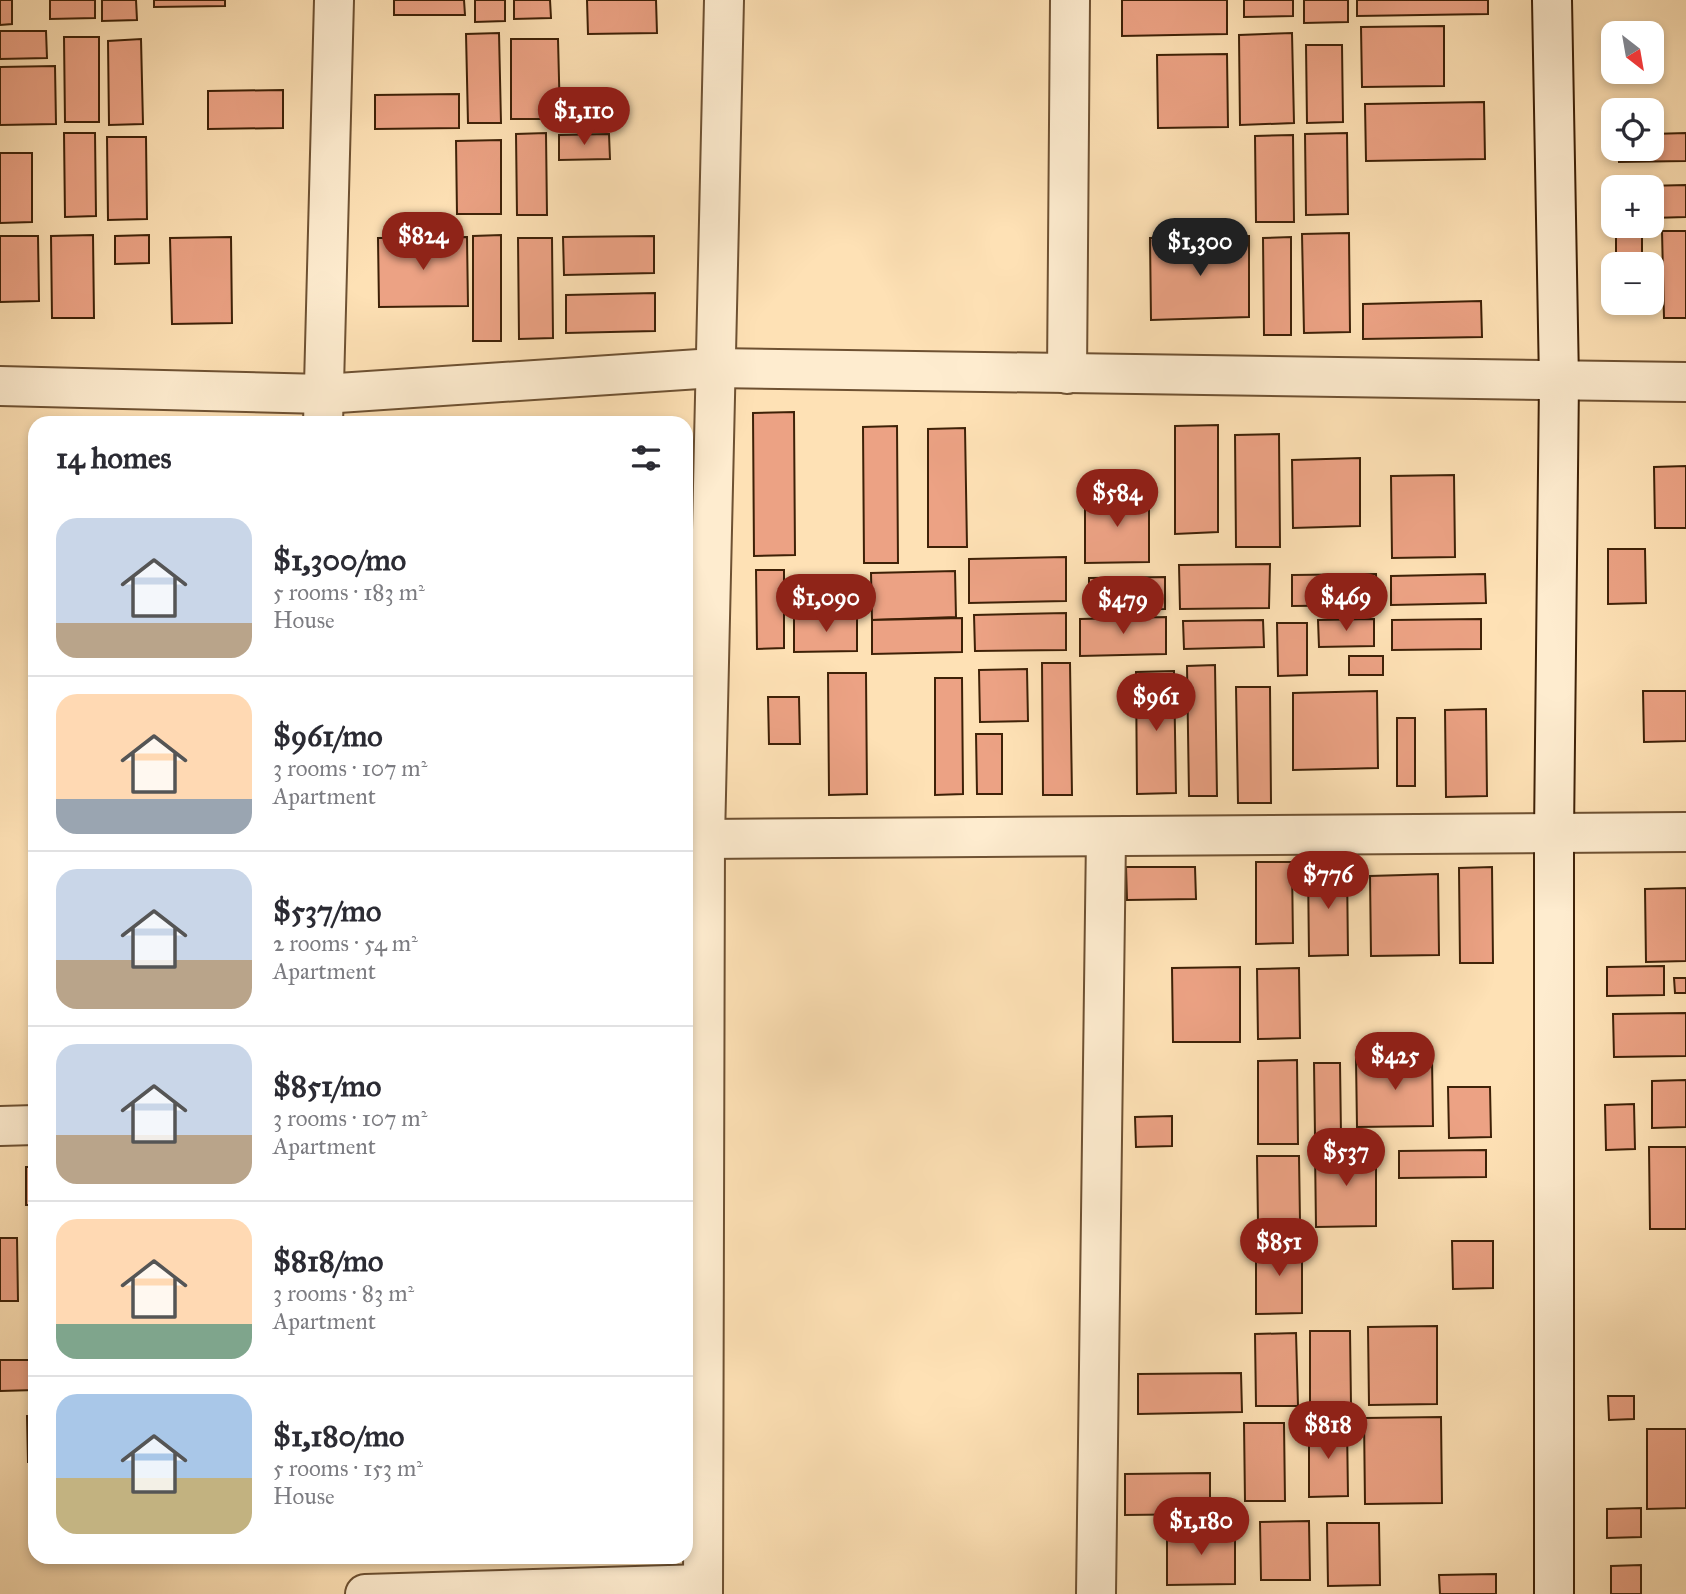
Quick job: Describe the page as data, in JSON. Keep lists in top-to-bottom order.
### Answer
{
  "north": "bottom right",
  "page": {
    "map_buttons": ["+", "−"],
    "price": [
      "$1,110",
      "$824",
      "$1,300",
      "$584",
      "$469",
      "$1,090",
      "$479",
      "$961",
      "$776",
      "$425",
      "$537",
      "$851",
      "$818",
      "$1,180"
    ],
    "heading": "14 homes",
    "list": [
      {
        "name": "$1,300/mo",
        "note": "5 rooms · 183 m² · House"
      },
      {
        "name": "$961/mo",
        "note": "3 rooms · 107 m² · Apartment"
      },
      {
        "name": "$537/mo",
        "note": "2 rooms · 54 m² · Apartment"
      },
      {
        "name": "$851/mo",
        "note": "3 rooms · 107 m² · Apartment"
      },
      {
        "name": "$818/mo",
        "note": "3 rooms · 83 m² · Apartment"
      },
      {
        "name": "$1,180/mo",
        "note": "5 rooms · 153 m² · House"
      }
    ]
  }
}
